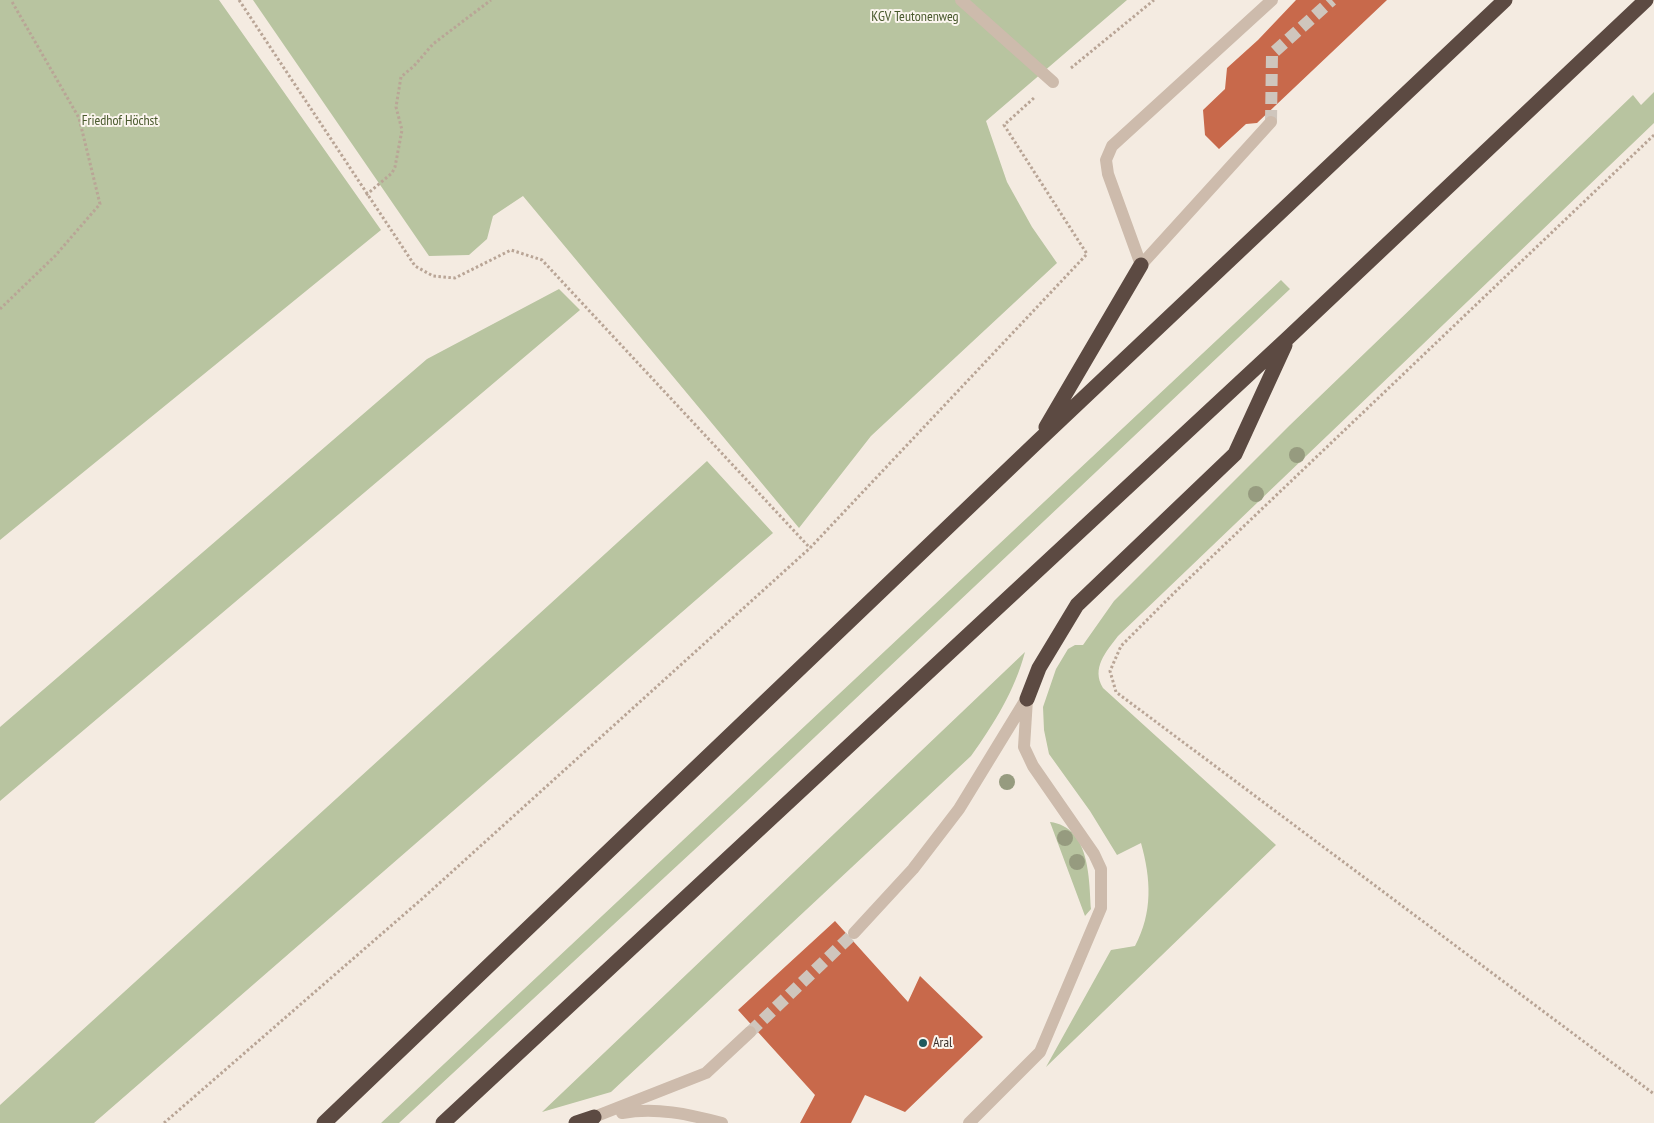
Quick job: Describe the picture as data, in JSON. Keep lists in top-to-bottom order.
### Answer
{
  "parks": ["KGV Teutonenweg", "Friedhof Höchst"],
  "places": ["Aral"]
}
